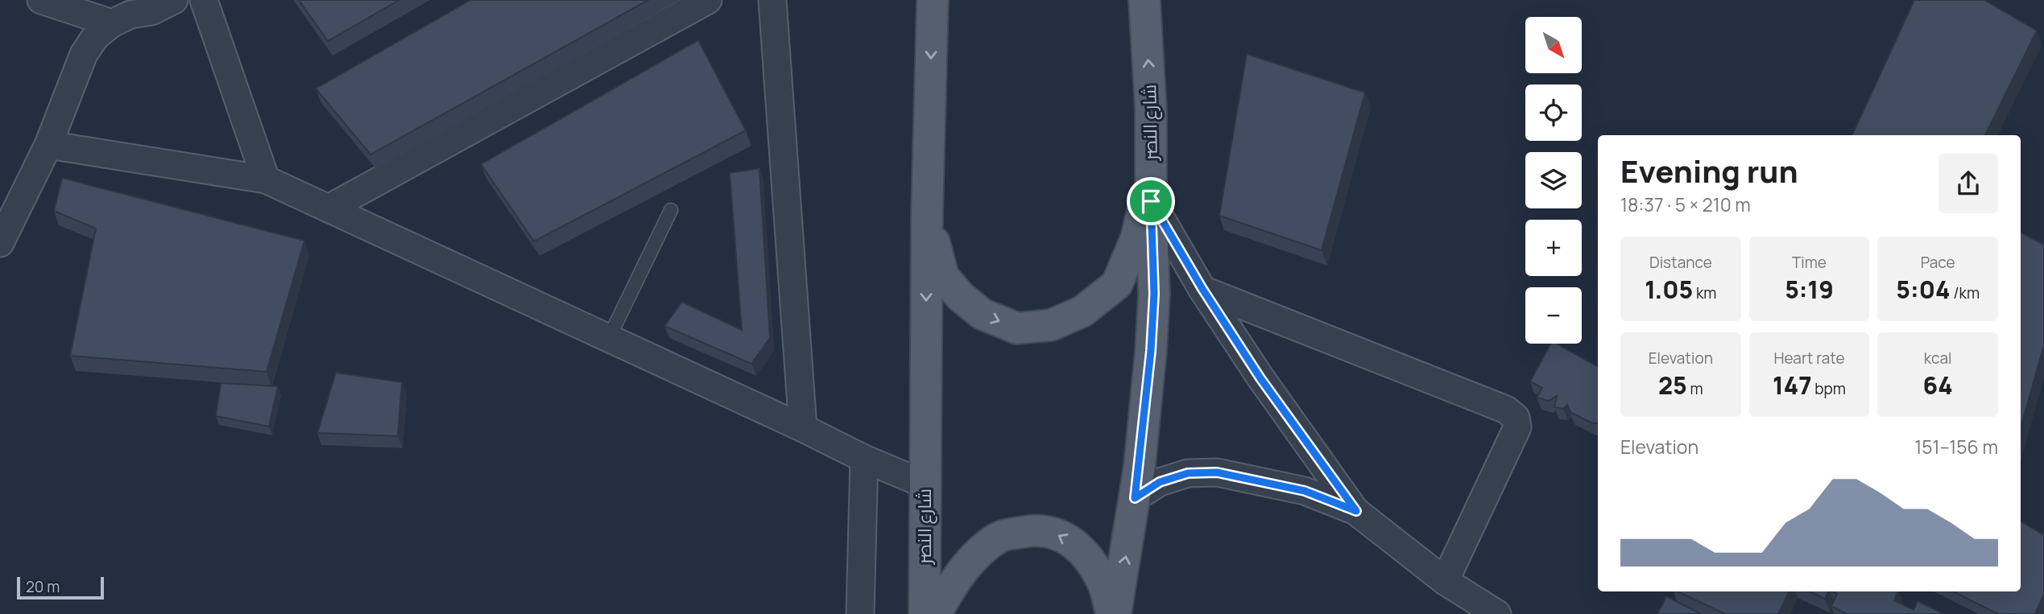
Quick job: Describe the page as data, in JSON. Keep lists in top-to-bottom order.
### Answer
{
  "streets": {
    "main road": ["شارع النصر"]
  },
  "scale_bar": "20 m",
  "north": "bottom right",
  "page": {
    "map_buttons": ["+", "−"],
    "heading": ["Evening run", "18:37 · 5 × 210 m"],
    "stats": [
      ["Distance", "1.05 km"],
      ["Time", "5:19"],
      ["Pace", "5:04 /km"],
      ["Elevation", "25 m"],
      ["Heart rate", "147 bpm"],
      ["kcal", "64"]
    ],
    "chart": ["Elevation", "151–156 m"],
    "scale": "20 m"
  }
}
